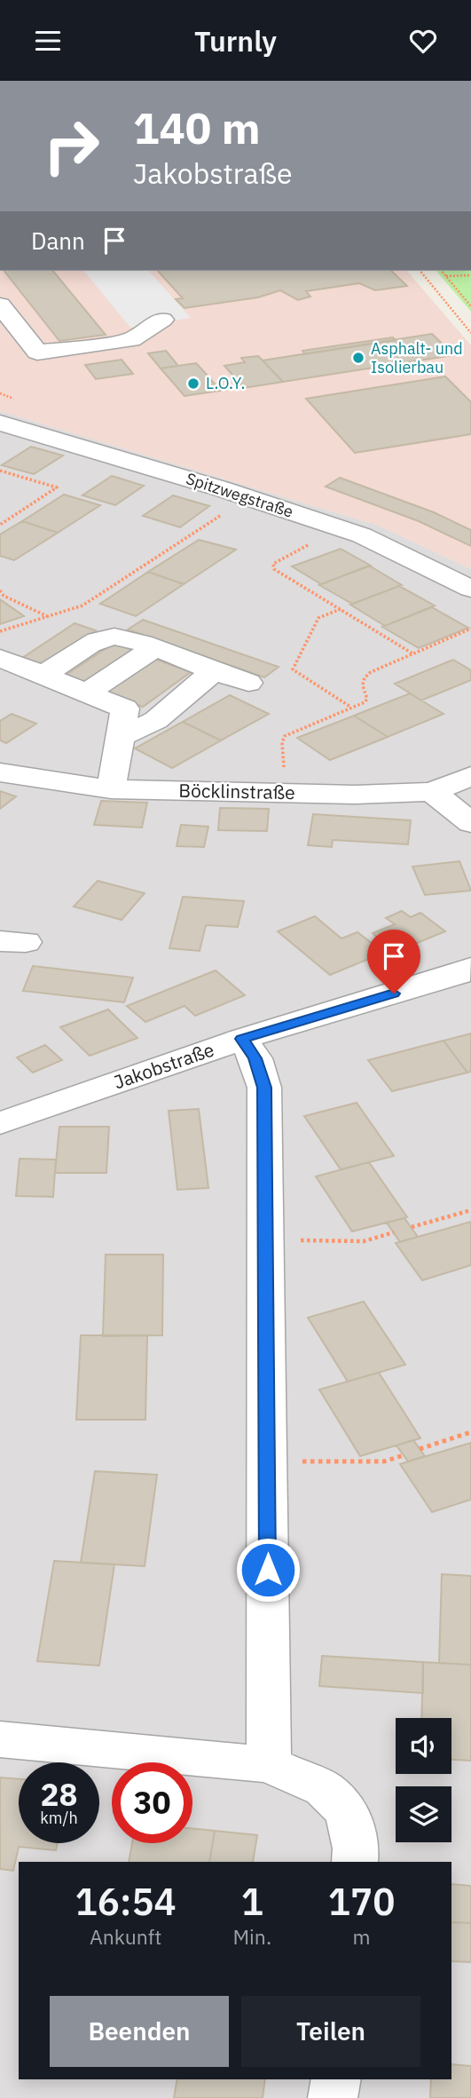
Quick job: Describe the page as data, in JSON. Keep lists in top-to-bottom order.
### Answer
{
  "streets": {
    "street": ["Spitzwegstraße", "Böcklinstraße", "Jakobstraße"]
  },
  "places": ["Asphalt- und Isolierbau", "L.O.Y."],
  "page": {
    "header": "Turnly",
    "turn": ["140 m", "Jakobstraße"],
    "then": "Dann",
    "speed": "28 km/h",
    "limit": "30",
    "eta": [
      "16:54",
      "Ankunft",
      "1",
      "Min.",
      "170",
      "m"
    ],
    "buttons": ["Beenden", "Teilen"]
  }
}
